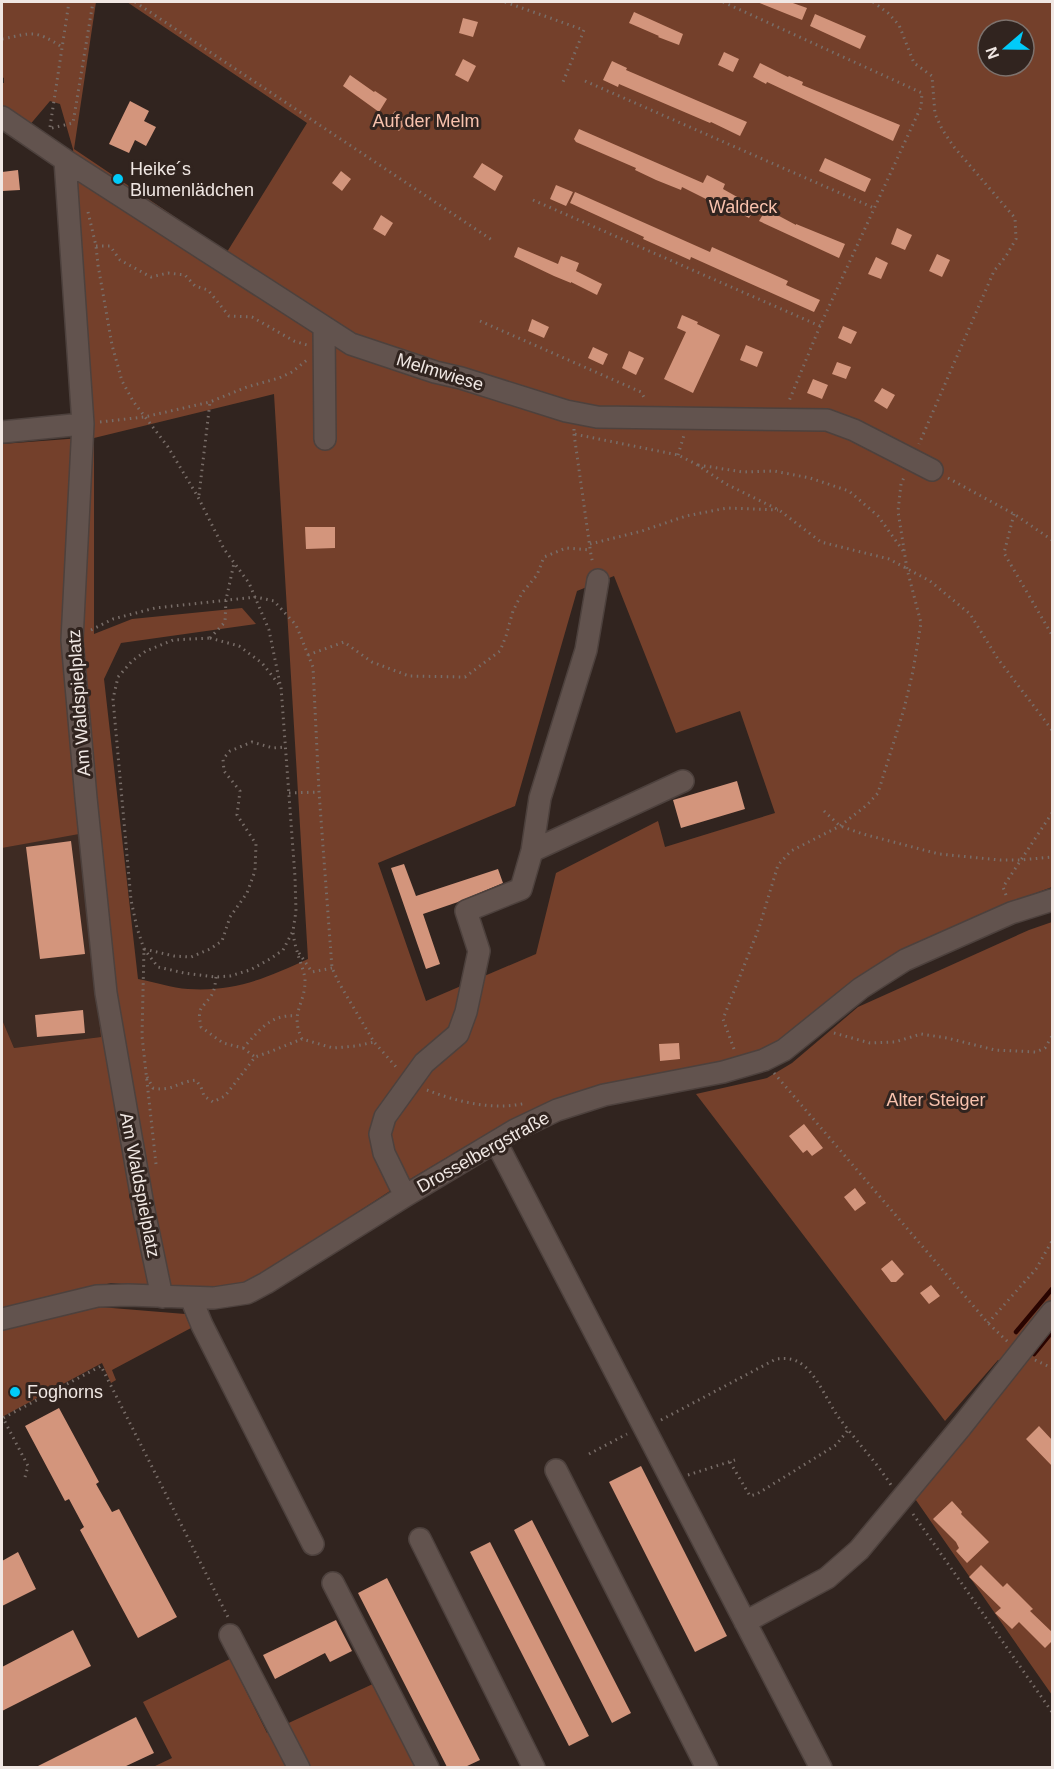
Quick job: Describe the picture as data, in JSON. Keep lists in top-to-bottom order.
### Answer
{
  "streets": {
    "street": ["Melmwiese", "Am Waldspielplatz", "Drosselbergstraße"]
  },
  "crossings": [
    ["Melmwiese", "Am Waldspielplatz"],
    ["Am Waldspielplatz", "Drosselbergstraße"]
  ],
  "parks": ["Auf der Melm", "Waldeck", "Alter Steiger"],
  "places": ["Heike´s Blumenlädchen", "Foghorns"],
  "north": "left"
}
